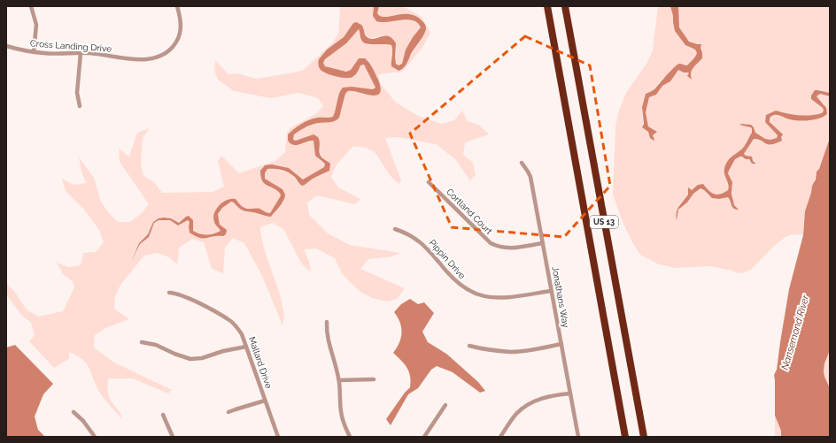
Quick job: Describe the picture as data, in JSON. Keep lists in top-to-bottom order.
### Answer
{
  "streets": {
    "highway": ["US 13"],
    "street": [
      "Cross Landing Drive",
      "Cortland Court",
      "Pippin Drive",
      "Jonathans Way",
      "Mallard Drive"
    ]
  },
  "crossings": [
    ["Cortland Court", "Jonathans Way"],
    ["Pippin Drive", "Jonathans Way"]
  ],
  "water": ["Nansemond River"]
}
